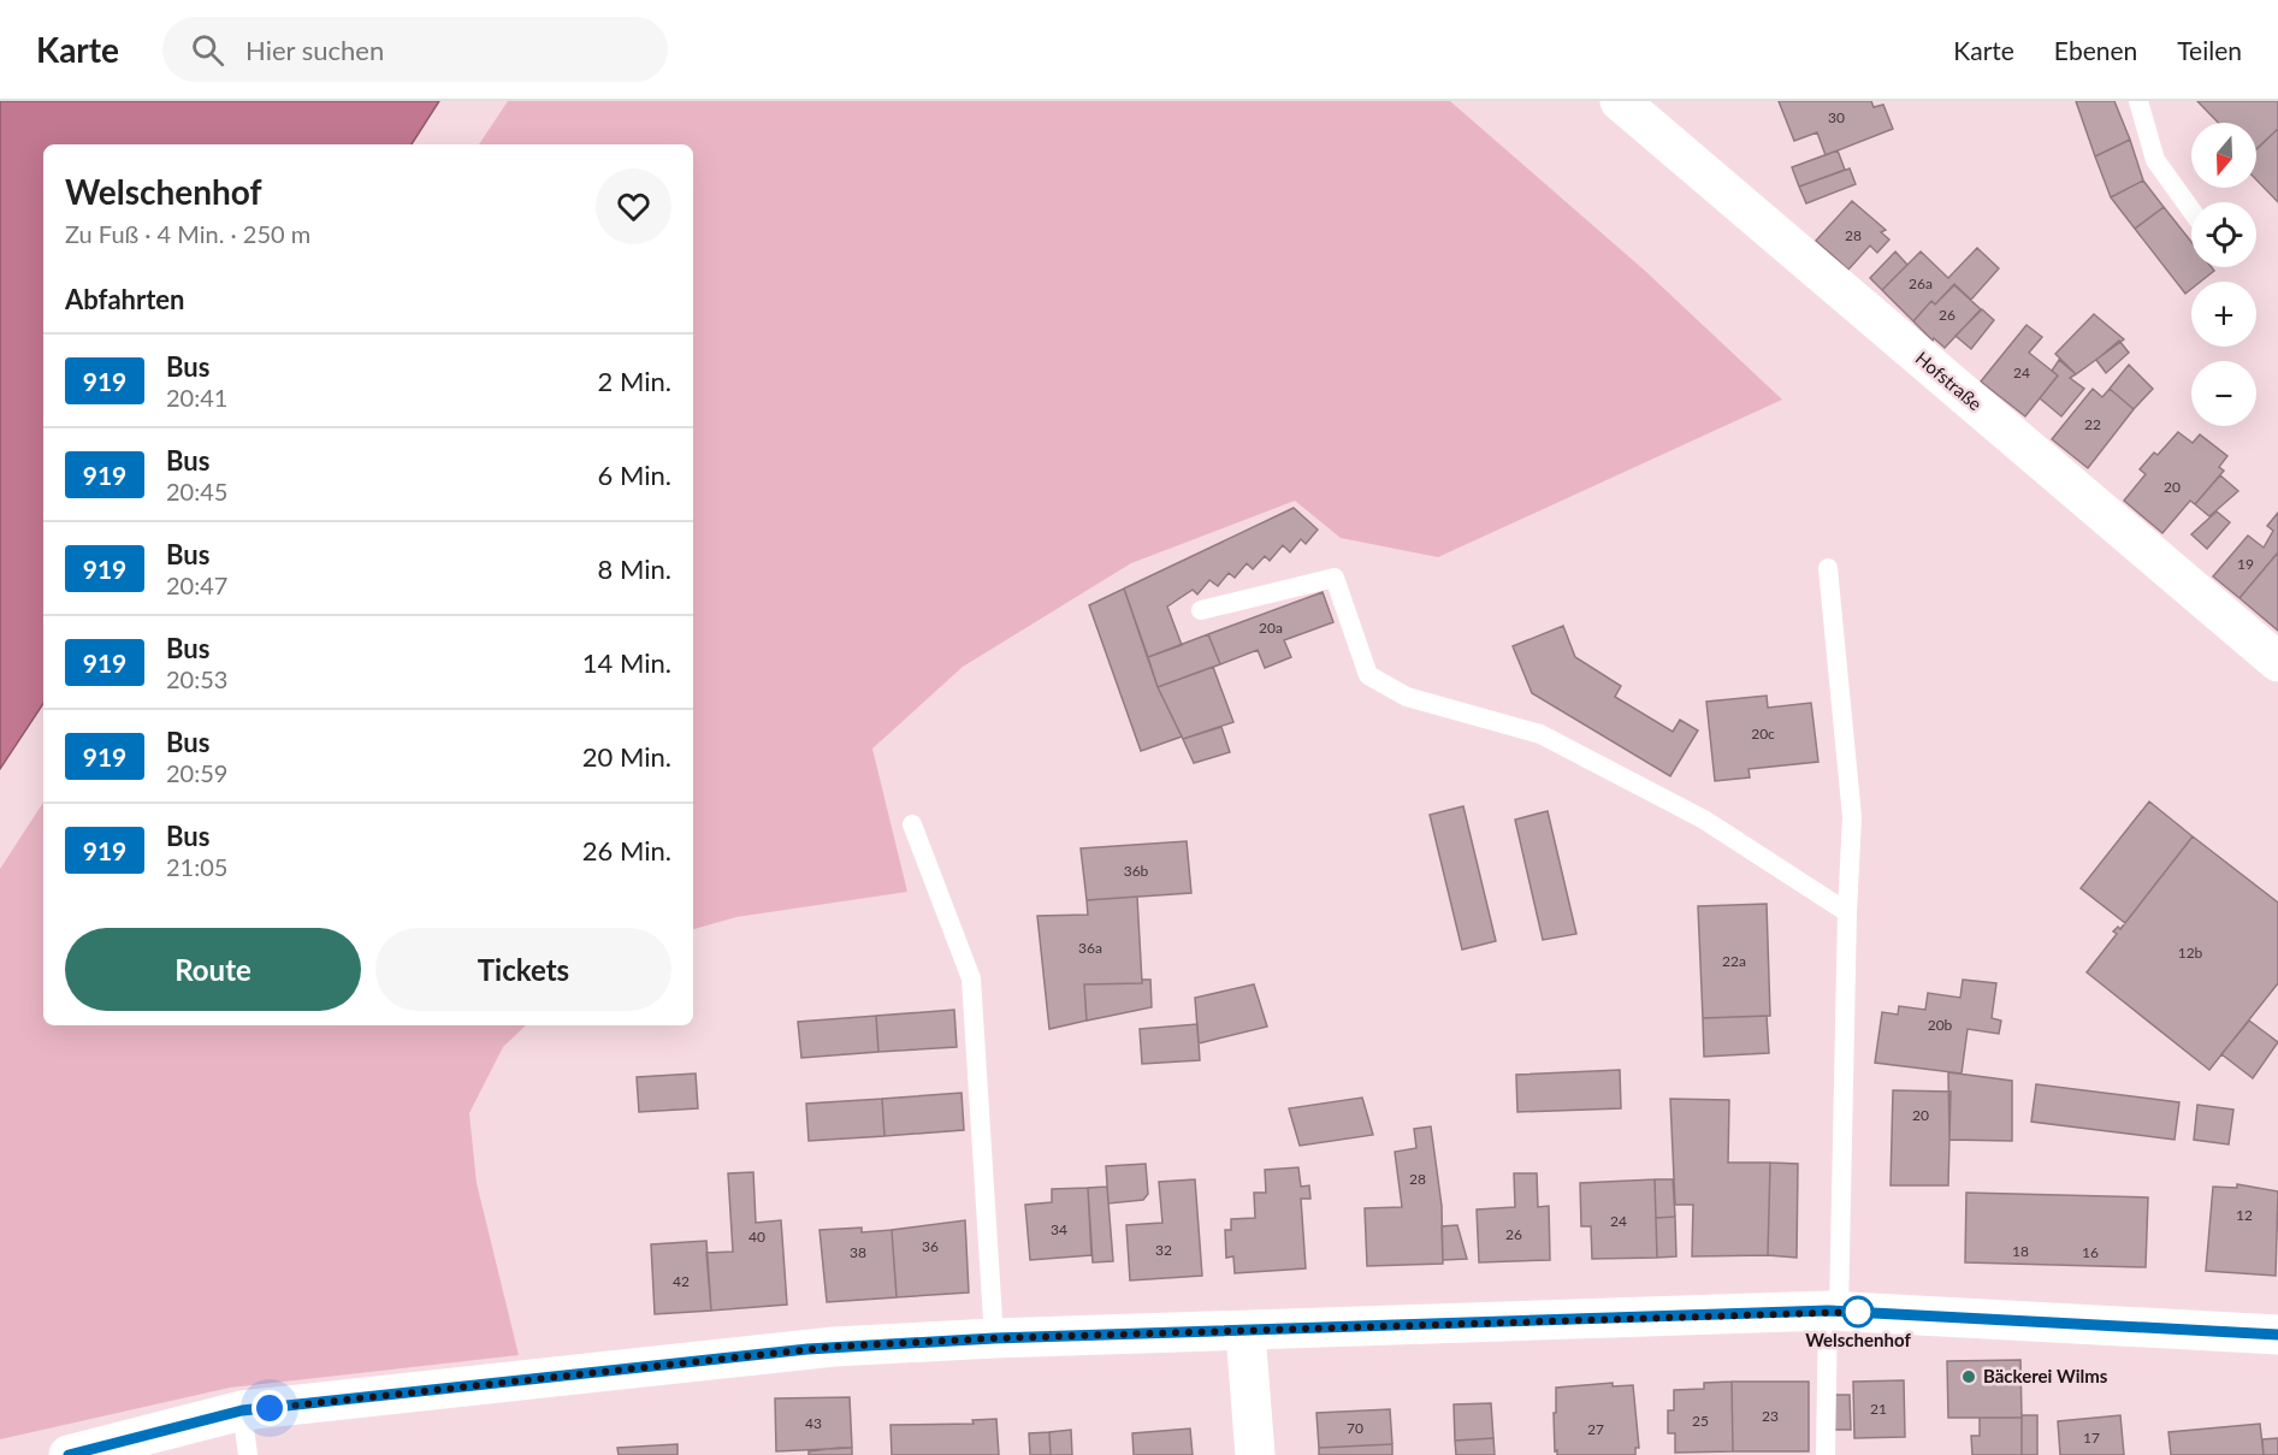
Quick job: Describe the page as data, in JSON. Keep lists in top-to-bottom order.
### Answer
{
  "streets": {
    "street": ["Hofstraße"]
  },
  "places": ["Welschenhof", "Bäckerei Wilms"],
  "lines": ["bus line 919"],
  "house_numbers": [
    "30",
    "28",
    "26a",
    "26",
    "24",
    "22",
    "20",
    "19",
    "20a",
    "20c",
    "36b",
    "36a",
    "12b",
    "22a",
    "20b",
    "20",
    "28",
    "12",
    "24",
    "34",
    "26",
    "40",
    "36",
    "32",
    "18",
    "38",
    "16",
    "42",
    "21",
    "23",
    "25",
    "43",
    "70",
    "27",
    "17"
  ],
  "north": "bottom",
  "page": {
    "header": "Karte",
    "search": "Hier suchen",
    "nav": ["Karte", "Ebenen", "Teilen"],
    "map_buttons": ["+", "−"],
    "heading": [
      ["Welschenhof", "Zu Fuß · 4 Min. · 250 m"],
      "Abfahrten"
    ],
    "list": [
      {
        "mark": "919",
        "name": "Bus",
        "note": "20:41",
        "value": "2 Min."
      },
      {
        "mark": "919",
        "name": "Bus",
        "note": "20:45",
        "value": "6 Min."
      },
      {
        "mark": "919",
        "name": "Bus",
        "note": "20:47",
        "value": "8 Min."
      },
      {
        "mark": "919",
        "name": "Bus",
        "note": "20:53",
        "value": "14 Min."
      },
      {
        "mark": "919",
        "name": "Bus",
        "note": "20:59",
        "value": "20 Min."
      },
      {
        "mark": "919",
        "name": "Bus",
        "note": "21:05",
        "value": "26 Min."
      }
    ],
    "buttons": ["Route", "Tickets"]
  }
}
